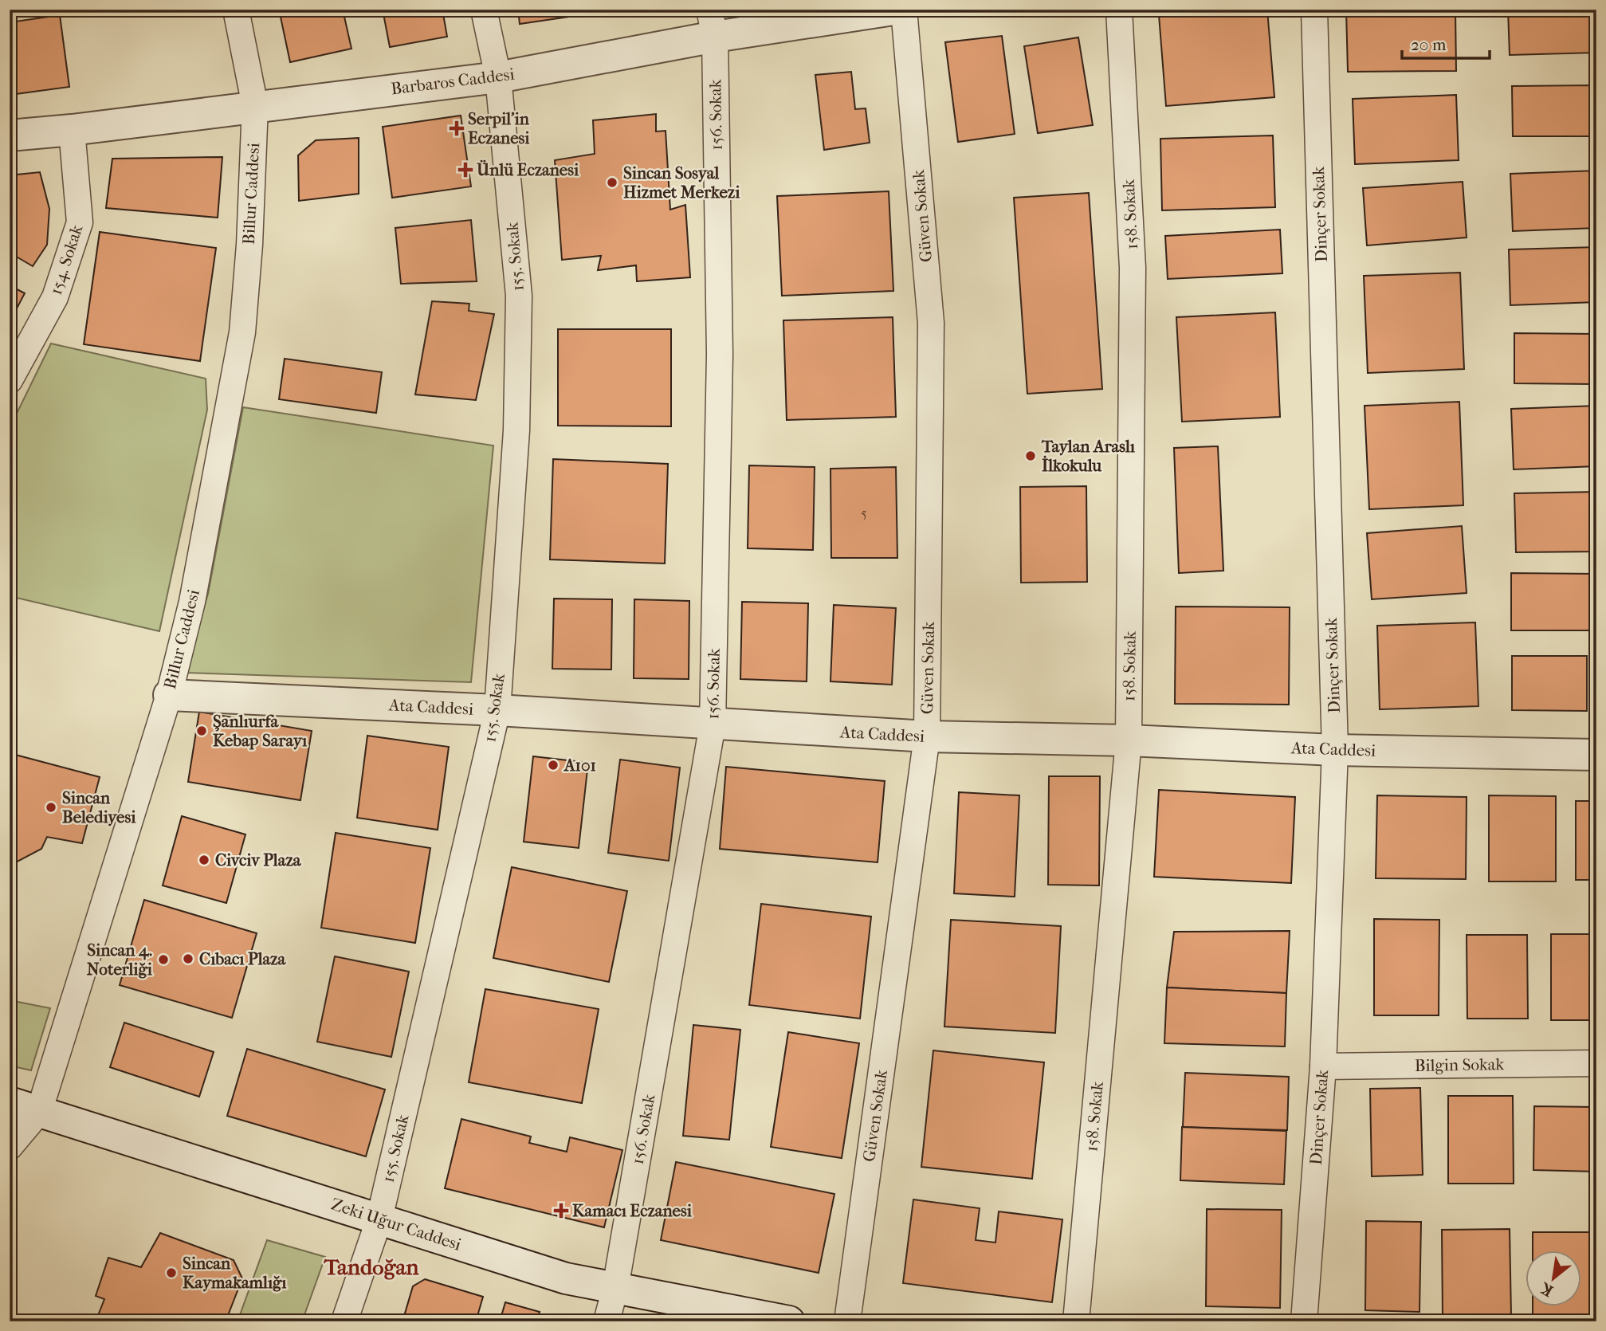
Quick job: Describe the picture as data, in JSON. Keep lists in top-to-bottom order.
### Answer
{
  "streets": {
    "street": [
      "Barbaros Caddesi",
      "156. Sokak",
      "Billur Caddesi",
      "158. Sokak",
      "Dinçer Sokak",
      "Güven Sokak",
      "155. Sokak",
      "154. Sokak",
      "Ata Caddesi",
      "Bilgin Sokak",
      "Zeki Uğur Caddesi"
    ]
  },
  "crossings": [
    ["Barbaros Caddesi", "156. Sokak"],
    ["Barbaros Caddesi", "Billur Caddesi"],
    ["Barbaros Caddesi", "155. Sokak"],
    ["Barbaros Caddesi", "154. Sokak"],
    ["156. Sokak", "Ata Caddesi"],
    ["156. Sokak", "Zeki Uğur Caddesi"],
    ["Billur Caddesi", "Ata Caddesi"],
    ["Billur Caddesi", "Zeki Uğur Caddesi"],
    ["158. Sokak", "Ata Caddesi"],
    ["Dinçer Sokak", "Ata Caddesi"],
    ["Dinçer Sokak", "Bilgin Sokak"],
    ["Güven Sokak", "Ata Caddesi"],
    ["155. Sokak", "Ata Caddesi"],
    ["155. Sokak", "Zeki Uğur Caddesi"]
  ],
  "districts": ["Tandoğan"],
  "places": {
    "health": ["Serpil'in Eczanesi", "Ünlü Eczanesi", "Kamacı Eczanesi"],
    "other": [
      "Sincan Sosyal Hizmet Merkezi",
      "Taylan Araslı İlkokulu",
      "Şanlıurfa Kebap Sarayı",
      "A101",
      "Sincan Belediyesi",
      "Civciv Plaza",
      "Cıbacı Plaza",
      "Sincan 4. Noterliği",
      "Sincan Kaymakamlığı"
    ]
  },
  "house_numbers": ["5"],
  "scale_bar": "20 m",
  "north": "bottom left"
}
